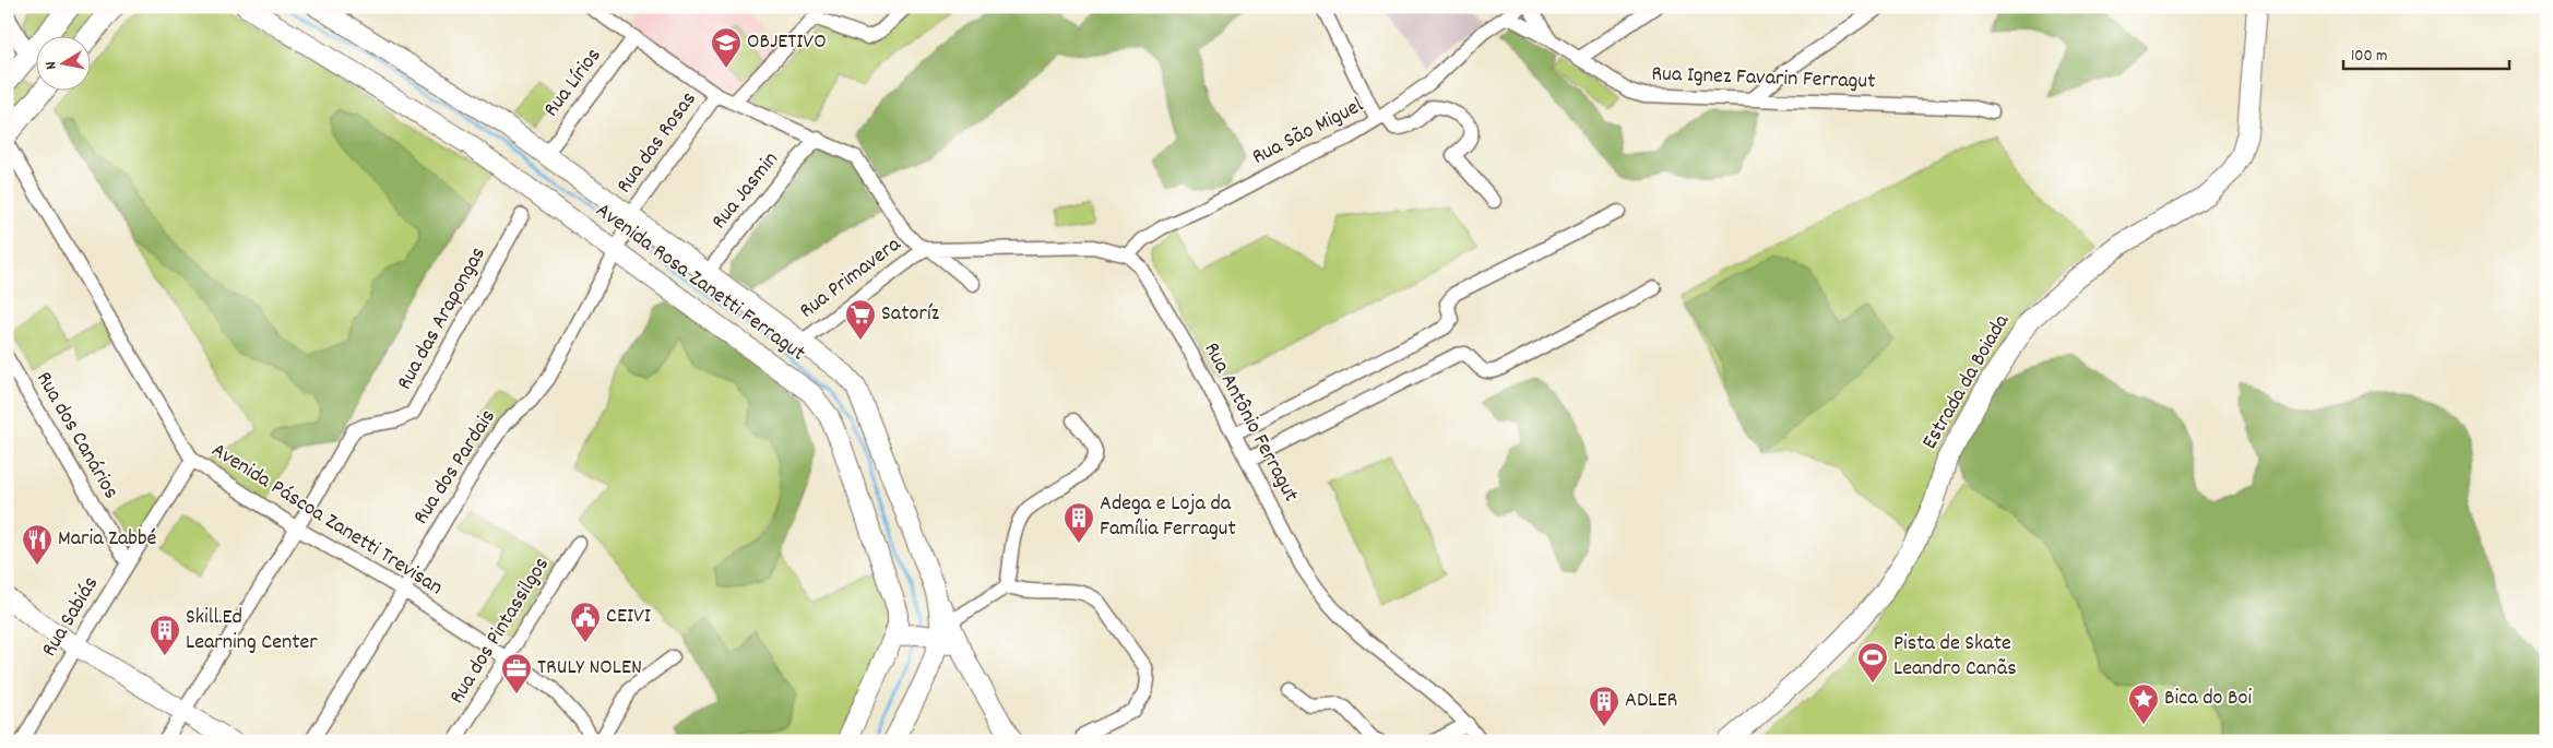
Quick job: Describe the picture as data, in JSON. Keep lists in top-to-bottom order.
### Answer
{
  "streets": {
    "main road": ["Avenida Rosa Zanetti Ferragut", "Estrada da Boiada"],
    "street": [
      "Rua Ignez Favarin Ferragut",
      "Rua Lírios",
      "Rua São Miguel",
      "Rua das Rosas",
      "Rua Jasmin",
      "Rua Primavera",
      "Rua das Arapongas",
      "Rua Antônio Ferragut",
      "Rua dos Canários",
      "Rua dos Pardais",
      "Avenida Páscoa Zanetti Trevisan",
      "Rua Sabiás",
      "Rua dos Pintassilgos"
    ]
  },
  "crossings": [
    ["Rua Ignez Favarin Ferragut", "Rua São Miguel"],
    ["Rua Lírios", "Avenida Rosa Zanetti Ferragut"],
    ["Rua São Miguel", "Rua Antônio Ferragut"],
    ["Rua das Rosas", "Avenida Rosa Zanetti Ferragut"],
    ["Rua das Rosas", "Rua dos Pardais"],
    ["Rua Jasmin", "Avenida Rosa Zanetti Ferragut"],
    ["Rua Primavera", "Avenida Rosa Zanetti Ferragut"],
    ["Avenida Rosa Zanetti Ferragut", "Rua dos Pardais"],
    ["Rua das Arapongas", "Avenida Páscoa Zanetti Trevisan"],
    ["Rua dos Canários", "Rua Sabiás"],
    ["Rua dos Pardais", "Avenida Páscoa Zanetti Trevisan"],
    ["Avenida Páscoa Zanetti Trevisan", "Rua Sabiás"],
    ["Avenida Páscoa Zanetti Trevisan", "Rua dos Pintassilgos"]
  ],
  "places": {
    "school or university": ["OBJETIVO"],
    "supermarket": ["Satoríz"],
    "building": ["Adega e Loja da Família Ferragut", "Skill.Ed Learning Center", "ADLER"],
    "restaurant": ["Maria Zabbé"],
    "public building": ["CEIVI"],
    "sports": ["Pista de Skate Leandro Canãs"],
    "office": ["TRULY NOLEN"],
    "place": ["Bica do Boi"]
  },
  "scale_bar": "100 m",
  "north": "left"
}
